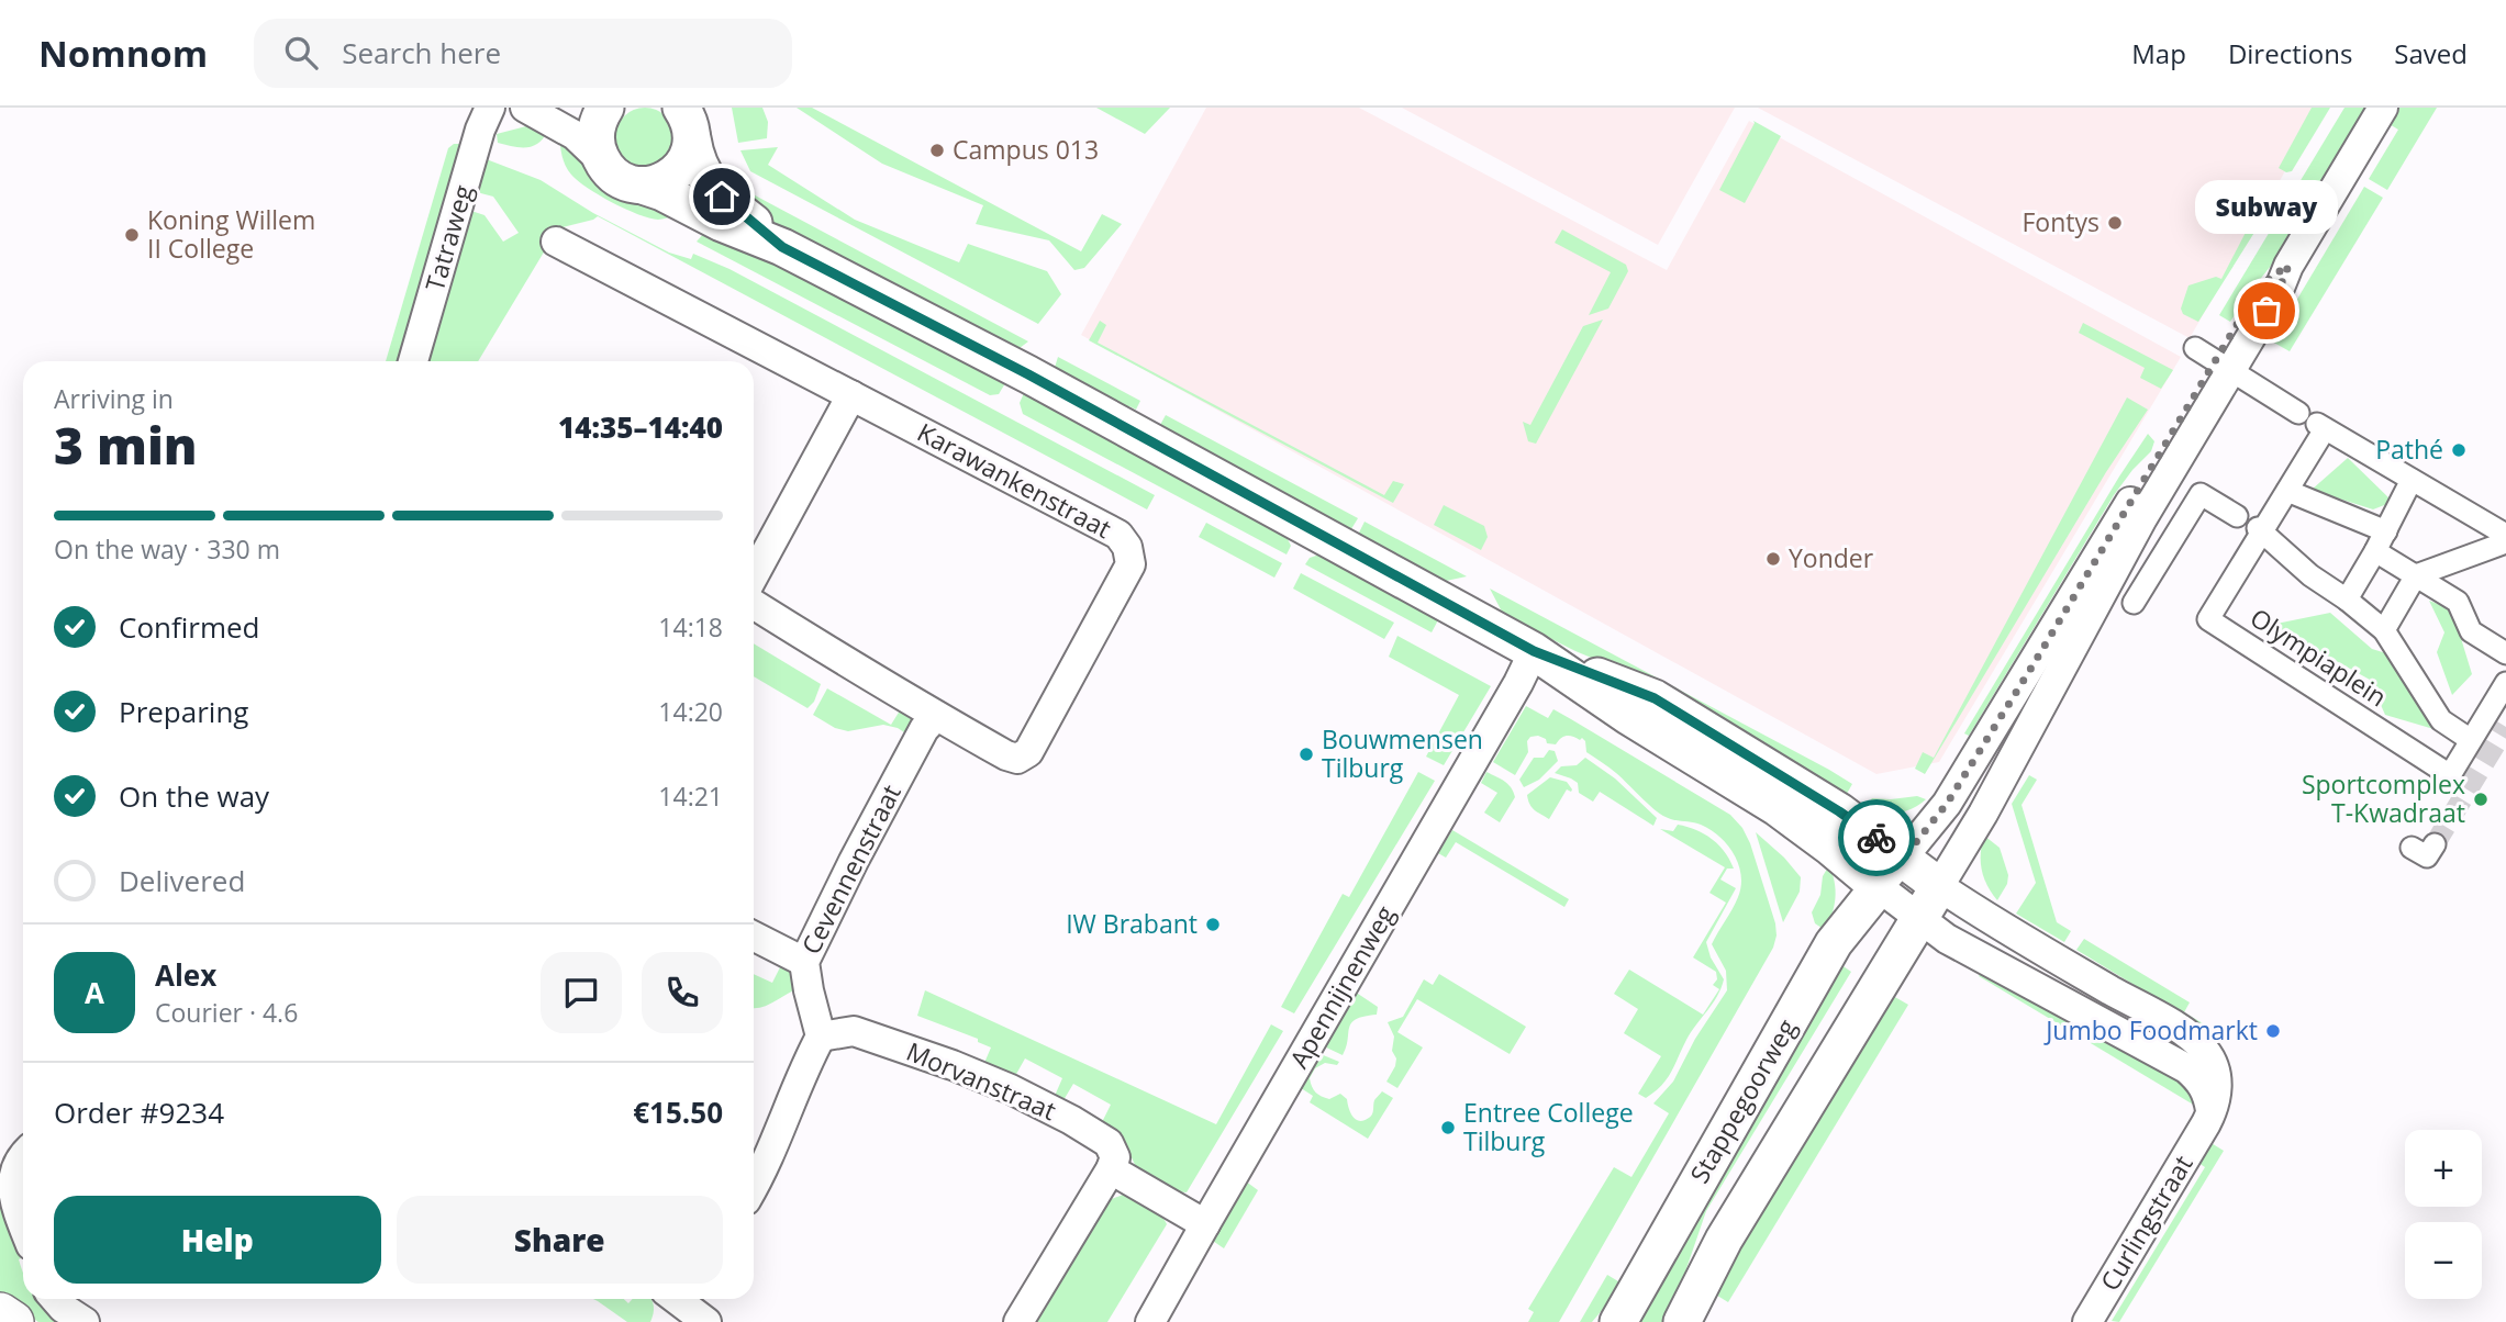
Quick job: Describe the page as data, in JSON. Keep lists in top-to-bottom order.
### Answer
{
  "streets": {
    "street": [
      "Tatraweg",
      "Karawankenstraat",
      "Olympiaplein",
      "Cevennenstraat",
      "Apennijnenweg",
      "Morvanstraat",
      "Stappegoorweg",
      "Curlingstraat"
    ]
  },
  "crossings": [
    ["Karawankenstraat", "Cevennenstraat"],
    ["Cevennenstraat", "Morvanstraat"]
  ],
  "places": [
    "Campus 013",
    "Fontys",
    "Koning Willem II College",
    "Subway",
    "Pathé",
    "Yonder",
    "Bouwmensen Tilburg",
    "Sportcomplex T-Kwadraat",
    "IW Brabant",
    "Jumbo Foodmarkt",
    "Entree College Tilburg"
  ],
  "page": {
    "header": "Nomnom",
    "search": "Search here",
    "nav": ["Map", "Directions", "Saved"],
    "bubble": "Subway",
    "heading": ["3 min", "Arriving in", "14:35–14:40"],
    "panel": [
      "Alex",
      "Courier · 4.6",
      "Order #9234",
      "€15.50"
    ],
    "bar": "On the way · 330 m",
    "list": [
      ["Confirmed", "14:18"],
      ["Preparing", "14:20"],
      ["On the way", "14:21"],
      "Delivered"
    ],
    "round": "A",
    "map_buttons": ["+", "−"],
    "buttons": ["Help", "Share"]
  }
}
